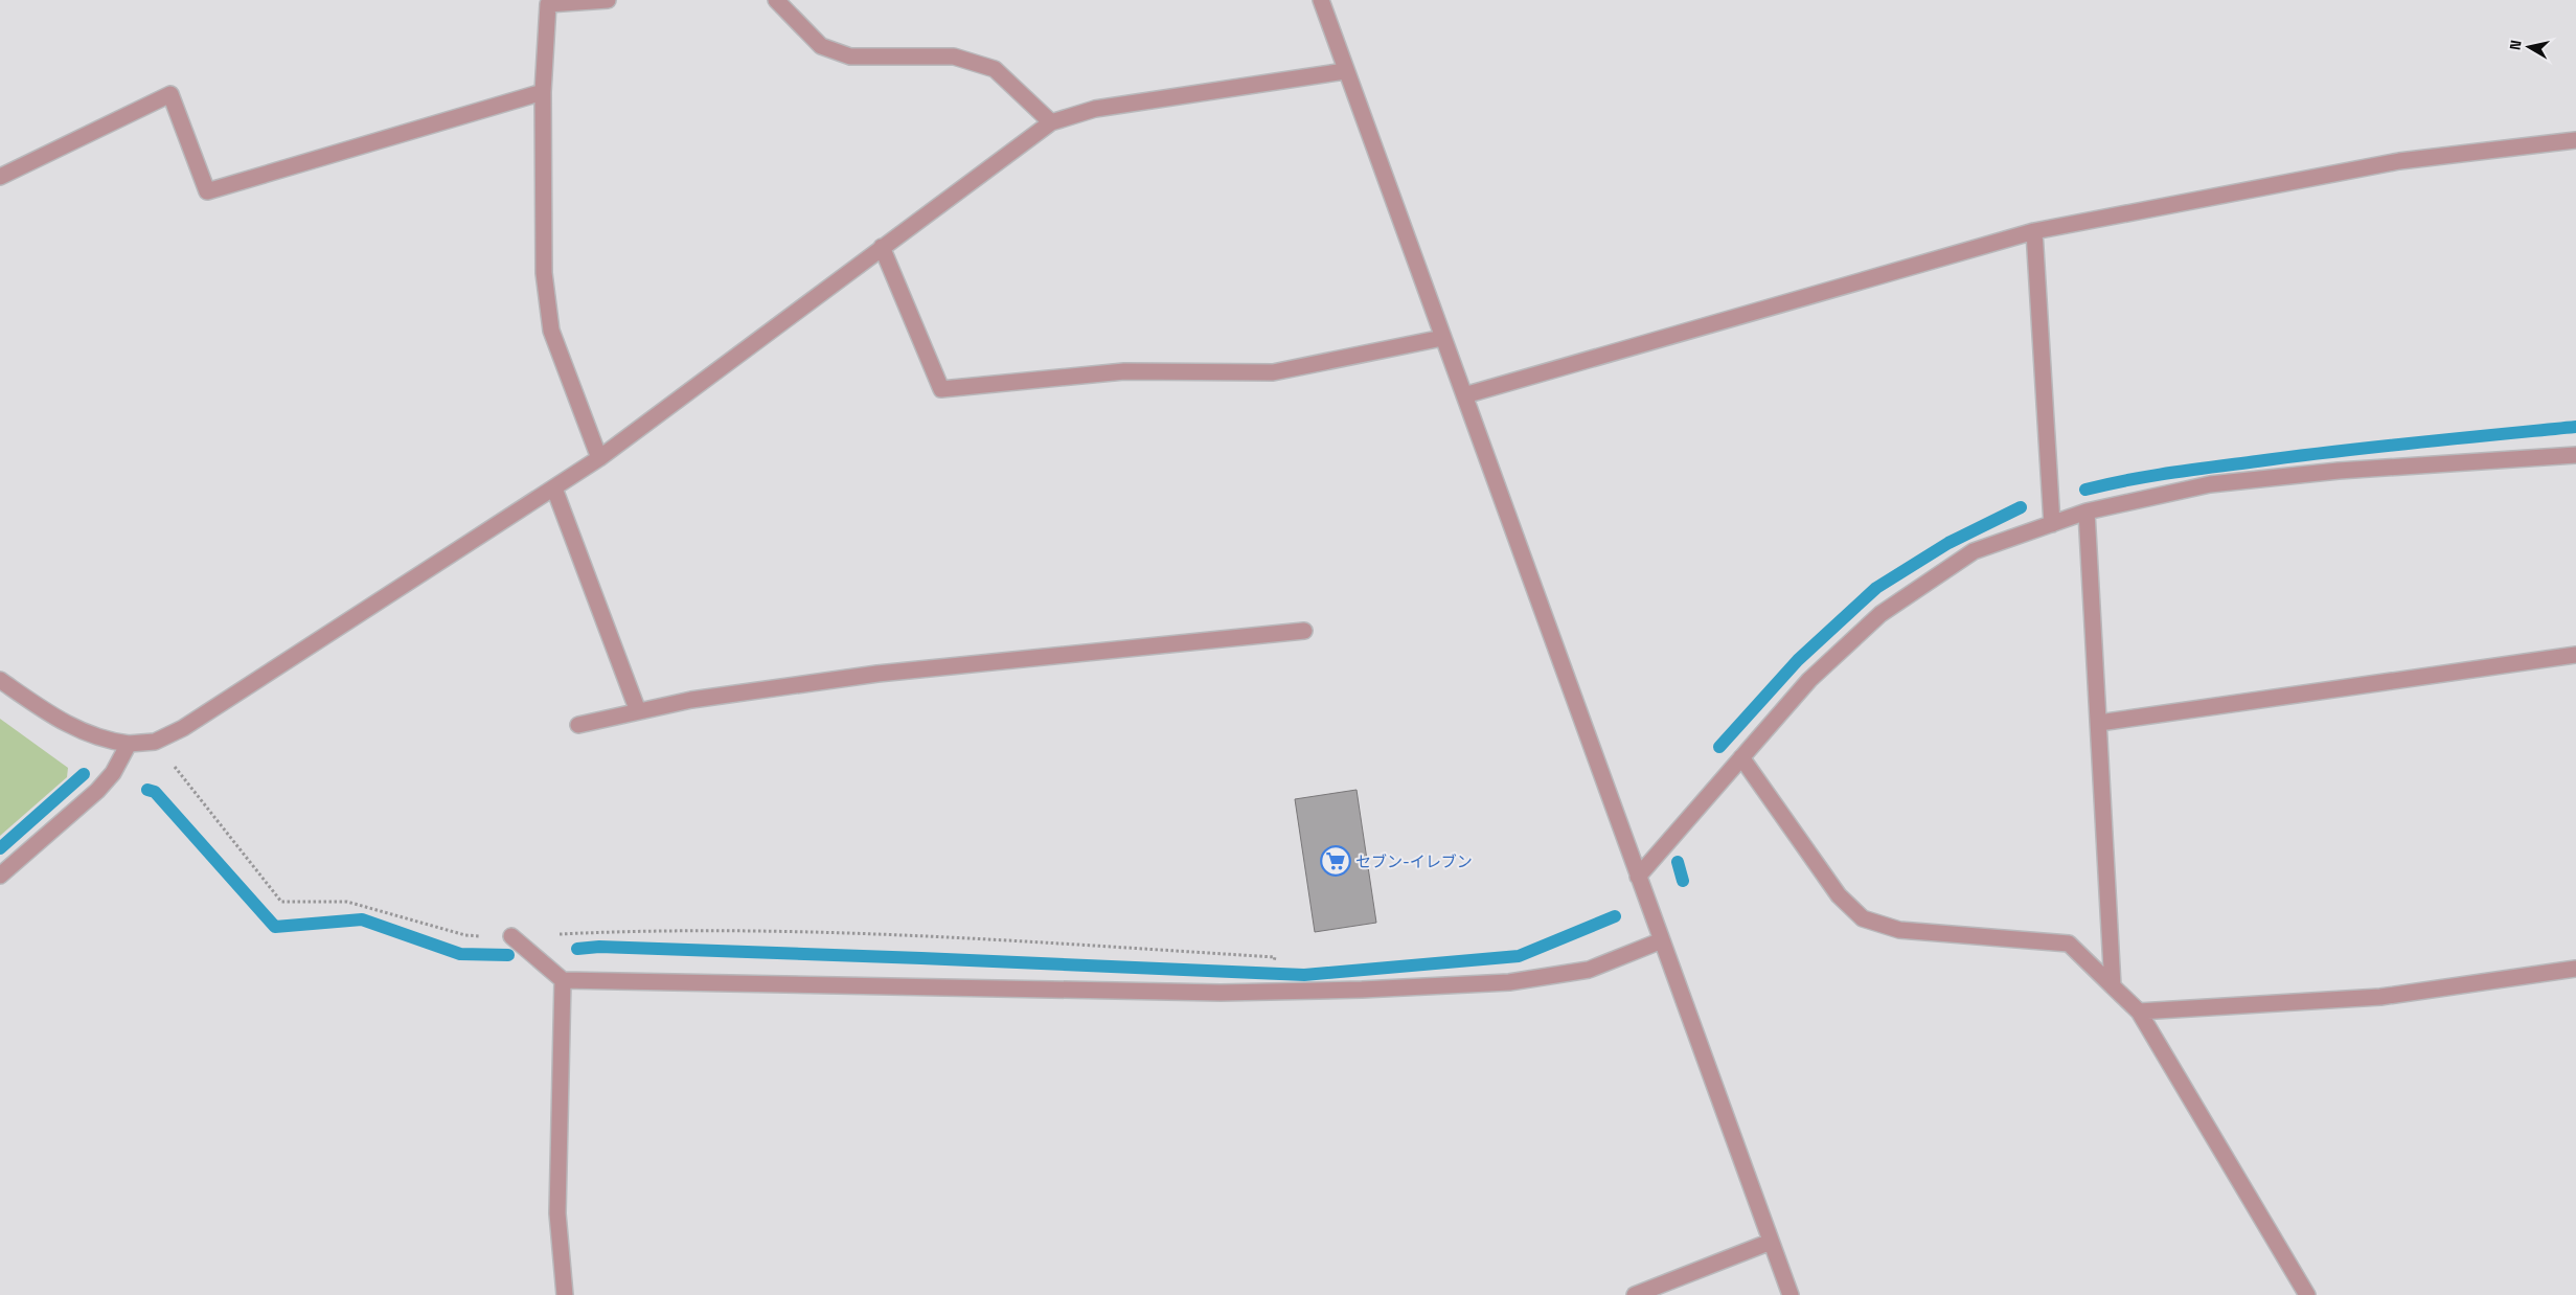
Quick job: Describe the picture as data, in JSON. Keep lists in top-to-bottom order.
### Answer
{
  "places": {
    "supermarket": ["セブン-イレブン"]
  },
  "north": "left"
}
